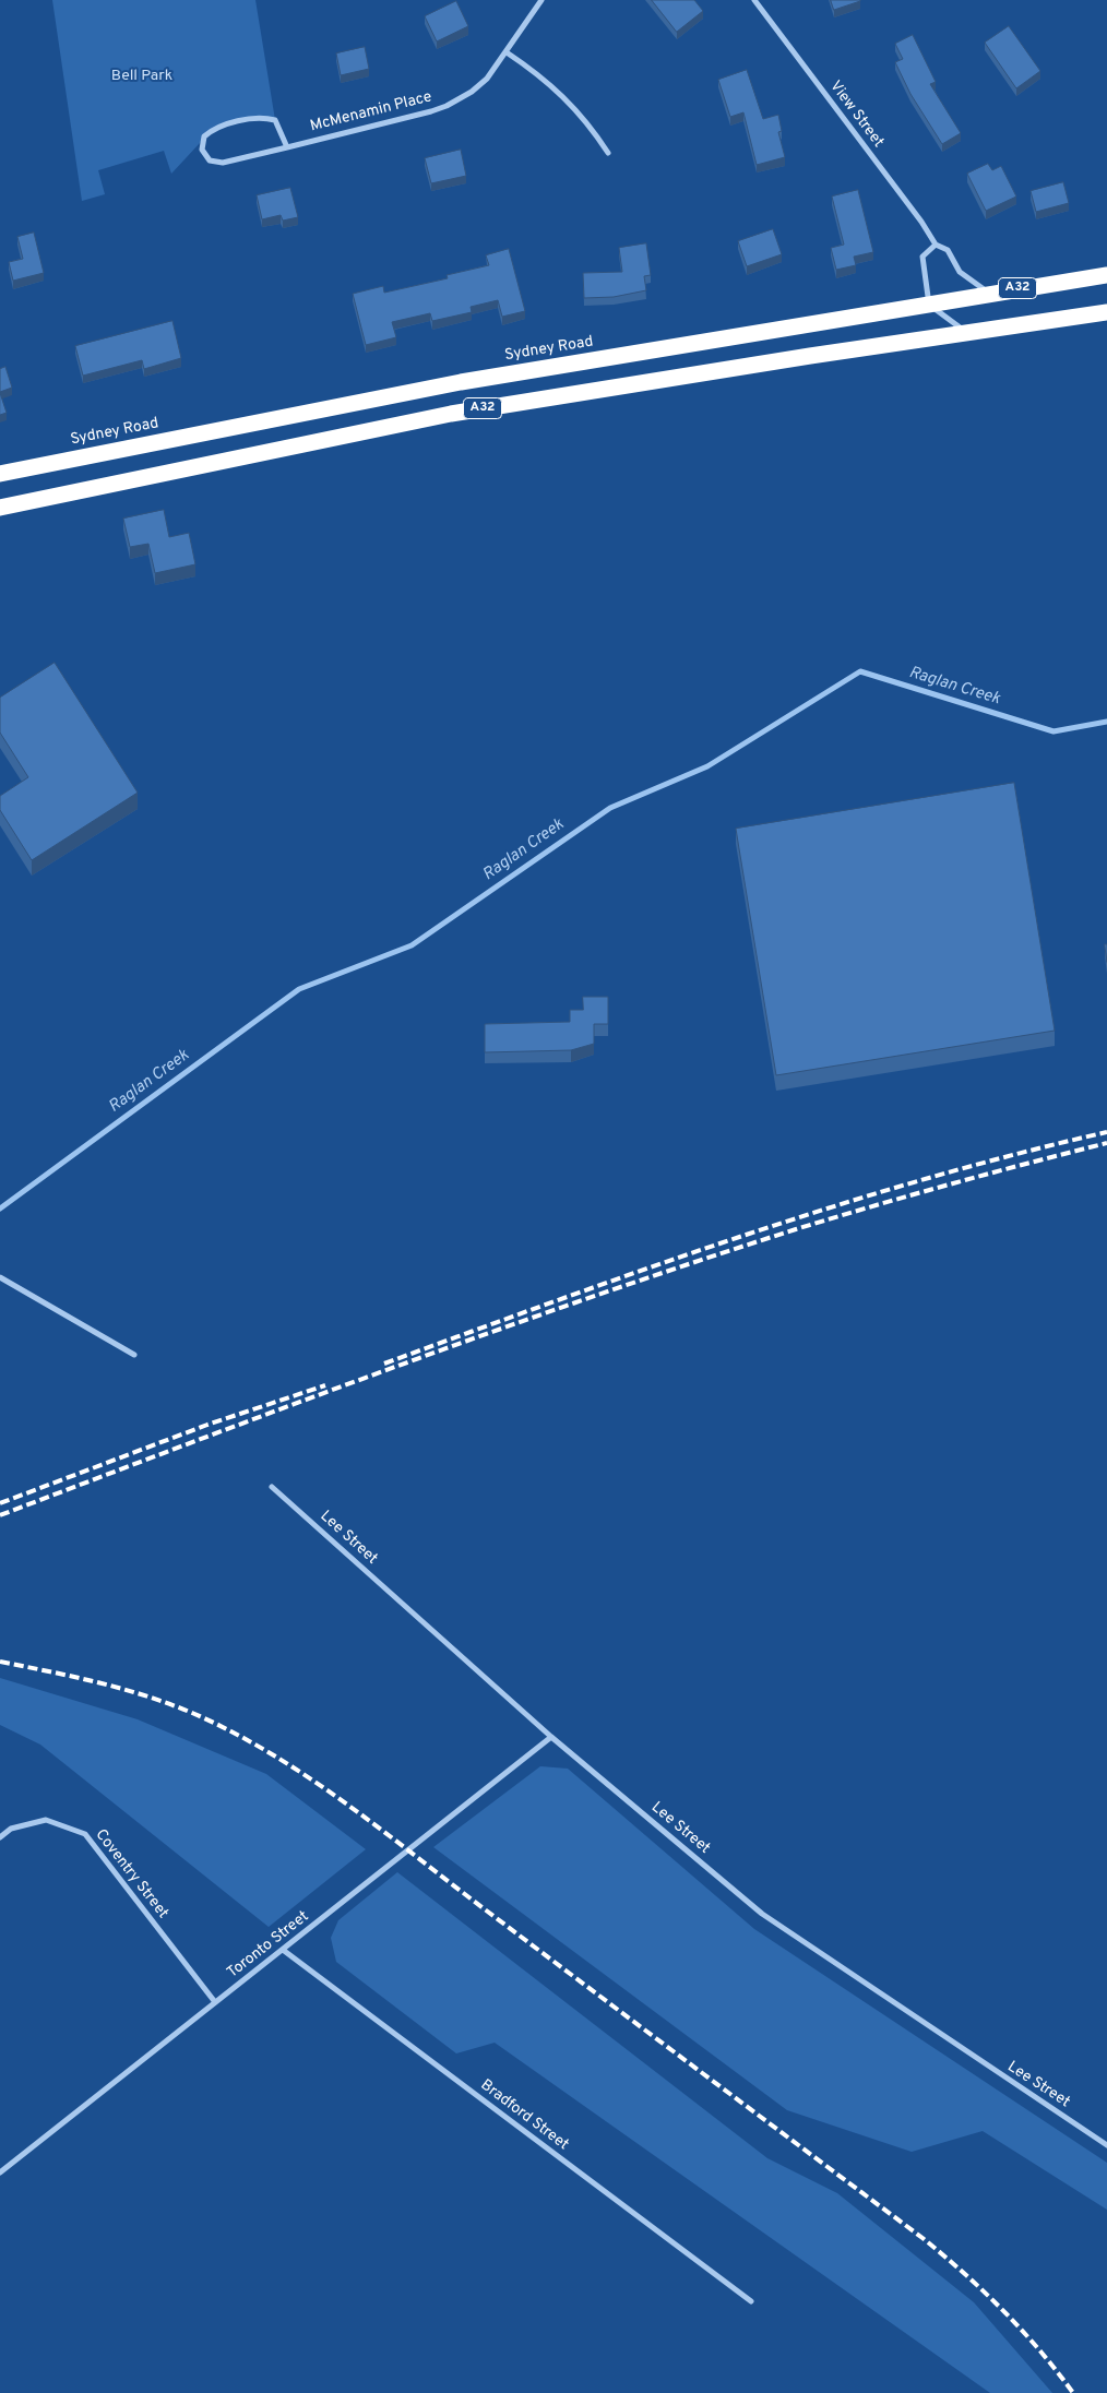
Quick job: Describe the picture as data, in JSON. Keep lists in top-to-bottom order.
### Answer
{
  "streets": {
    "highway": ["A32", "Sydney Road"],
    "street": [
      "McMenamin Place",
      "View Street",
      "Lee Street",
      "Coventry Street",
      "Toronto Street",
      "Bradford Street"
    ]
  },
  "crossings": [
    ["View Street", "Sydney Road"],
    ["Lee Street", "Toronto Street"],
    ["Coventry Street", "Toronto Street"],
    ["Toronto Street", "Bradford Street"]
  ],
  "water": ["Raglan Creek"],
  "parks": ["Bell Park"]
}
